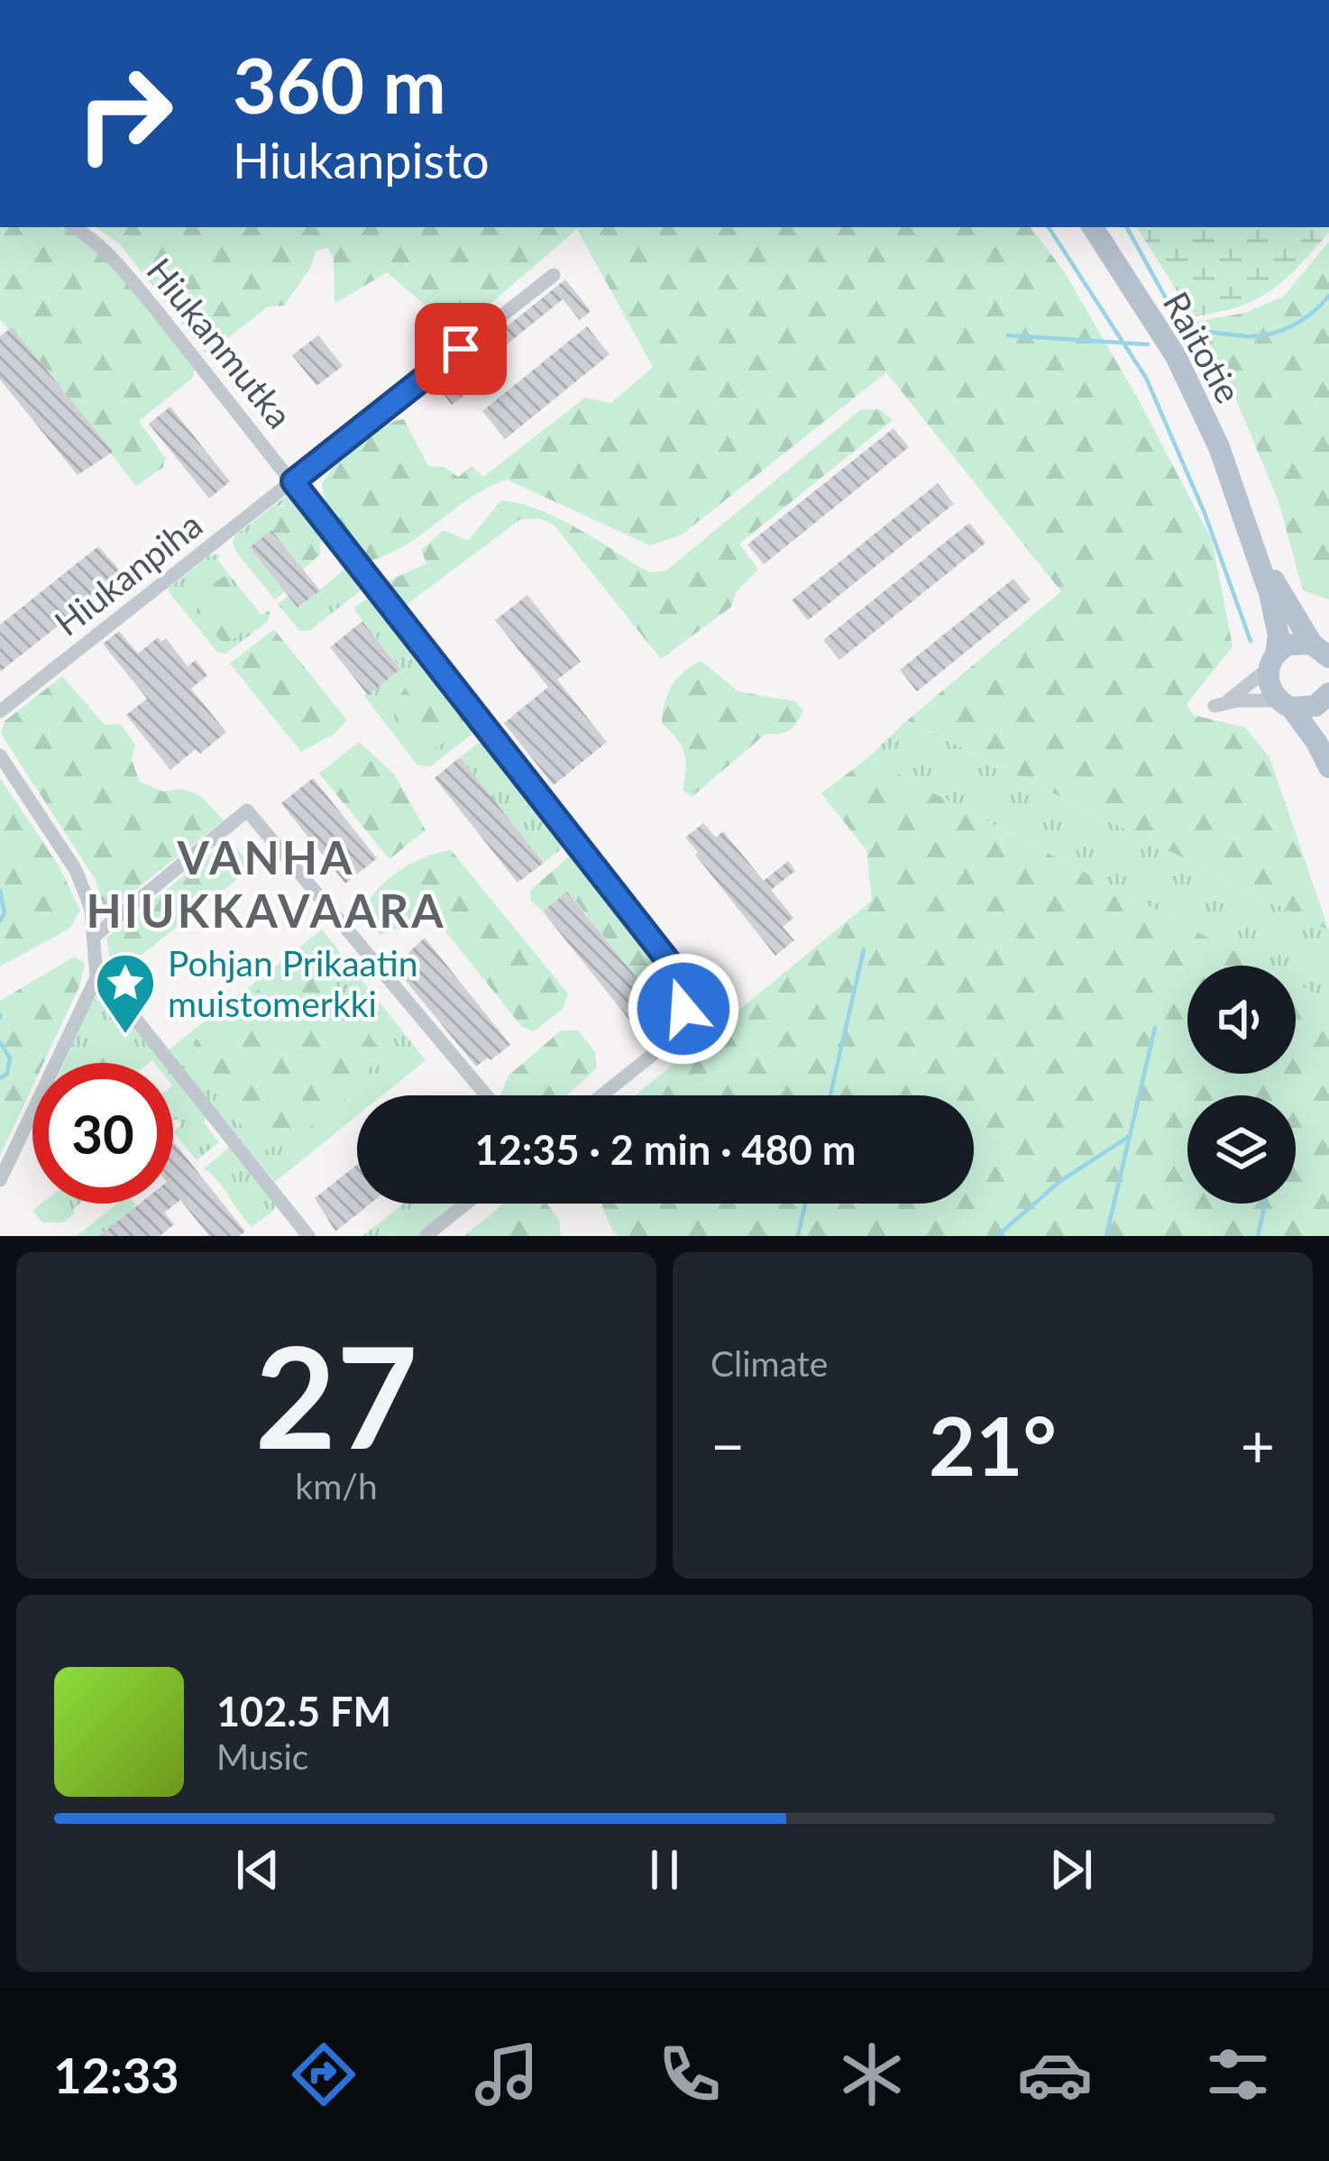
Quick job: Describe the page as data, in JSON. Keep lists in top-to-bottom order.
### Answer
{
  "streets": {
    "main road": ["Raitotie"],
    "street": ["Hiukanmutka", "Hiukanpiha"]
  },
  "crossings": [
    ["Hiukanmutka", "Hiukanpiha"]
  ],
  "districts": ["VANHA HIUKKAVAARA"],
  "places": {
    "place": ["Pohjan Prikaatin muistomerkki"]
  },
  "page": {
    "turn": ["360 m", "Hiukanpisto"],
    "limit": "30",
    "trip": "12:35 · 2 min · 480 m",
    "tile": [
      ["27", "km/h"],
      "Climate"
    ],
    "heat": ["−", "21°", "+"],
    "song": ["102.5 FM", "Music"],
    "tabs": "12:33"
  }
}
